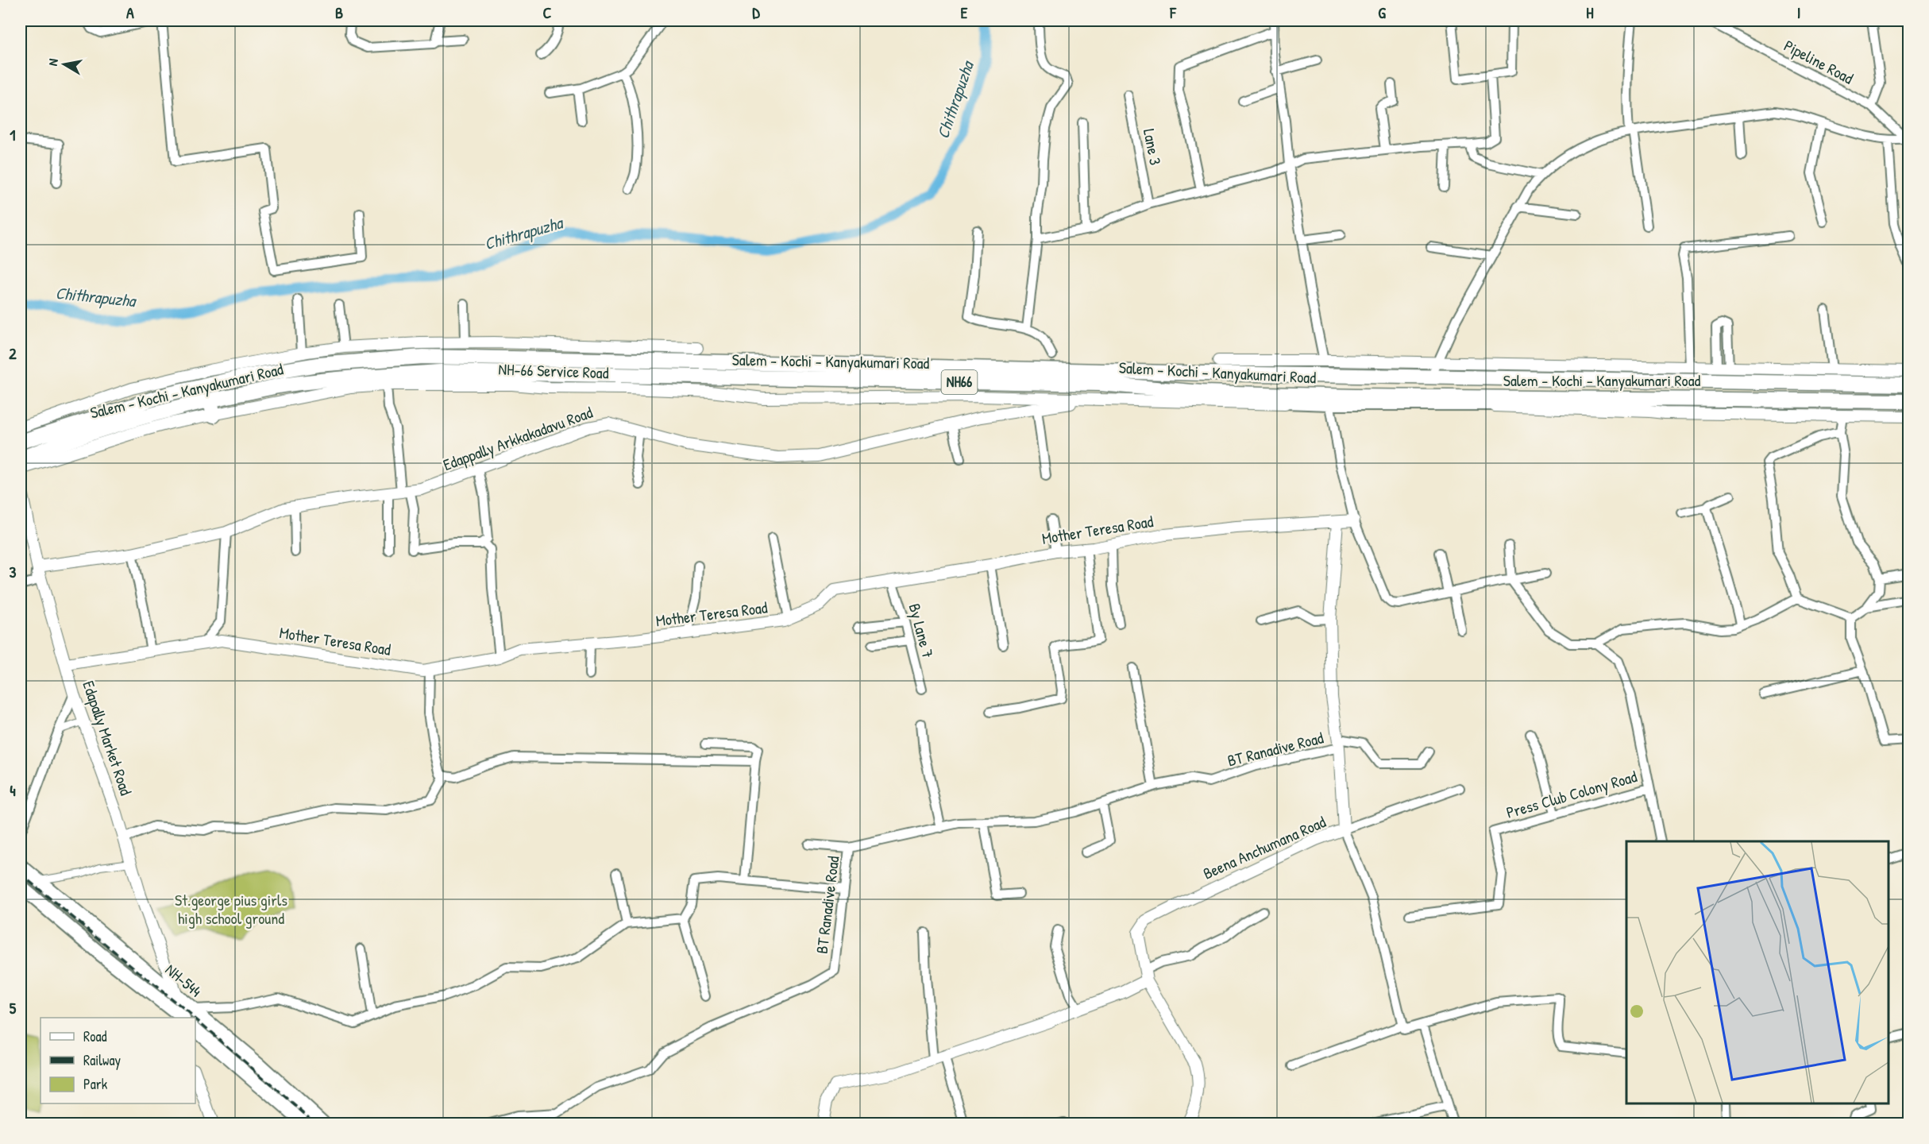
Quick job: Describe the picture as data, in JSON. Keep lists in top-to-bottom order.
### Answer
{
  "streets": {
    "highway": ["Salem - Kochi - Kanyakumari Road", "NH66"],
    "main road": ["NH-544"],
    "street": [
      "Pipeline Road",
      "Lane 3",
      "NH-66 Service Road",
      "Edappally Arkkakadavu Road",
      "Mother Teresa Road",
      "By Lane 7",
      "Edapally Market Road",
      "BT Ranadive Road",
      "Press Club Colony Road",
      "Beena Anchumana Road"
    ]
  },
  "crossings": [
    ["NH-66 Service Road", "Edappally Arkkakadavu Road"],
    ["Edappally Arkkakadavu Road", "Edapally Market Road"],
    ["Mother Teresa Road", "By Lane 7"],
    ["Mother Teresa Road", "Edapally Market Road"],
    ["Mother Teresa Road", "Beena Anchumana Road"],
    ["Edapally Market Road", "NH-544"],
    ["BT Ranadive Road", "Beena Anchumana Road"]
  ],
  "water": ["Chithrapuzha"],
  "parks": ["St.george pius girls high school ground"],
  "legend": ["Road", "Railway", "Park"],
  "north": "left",
  "grid": {
    "columns": [
      "A",
      "B",
      "C",
      "D",
      "E",
      "F",
      "G",
      "H",
      "I"
    ],
    "rows": [
      "1",
      "2",
      "3",
      "4",
      "5"
    ]
  }
}
